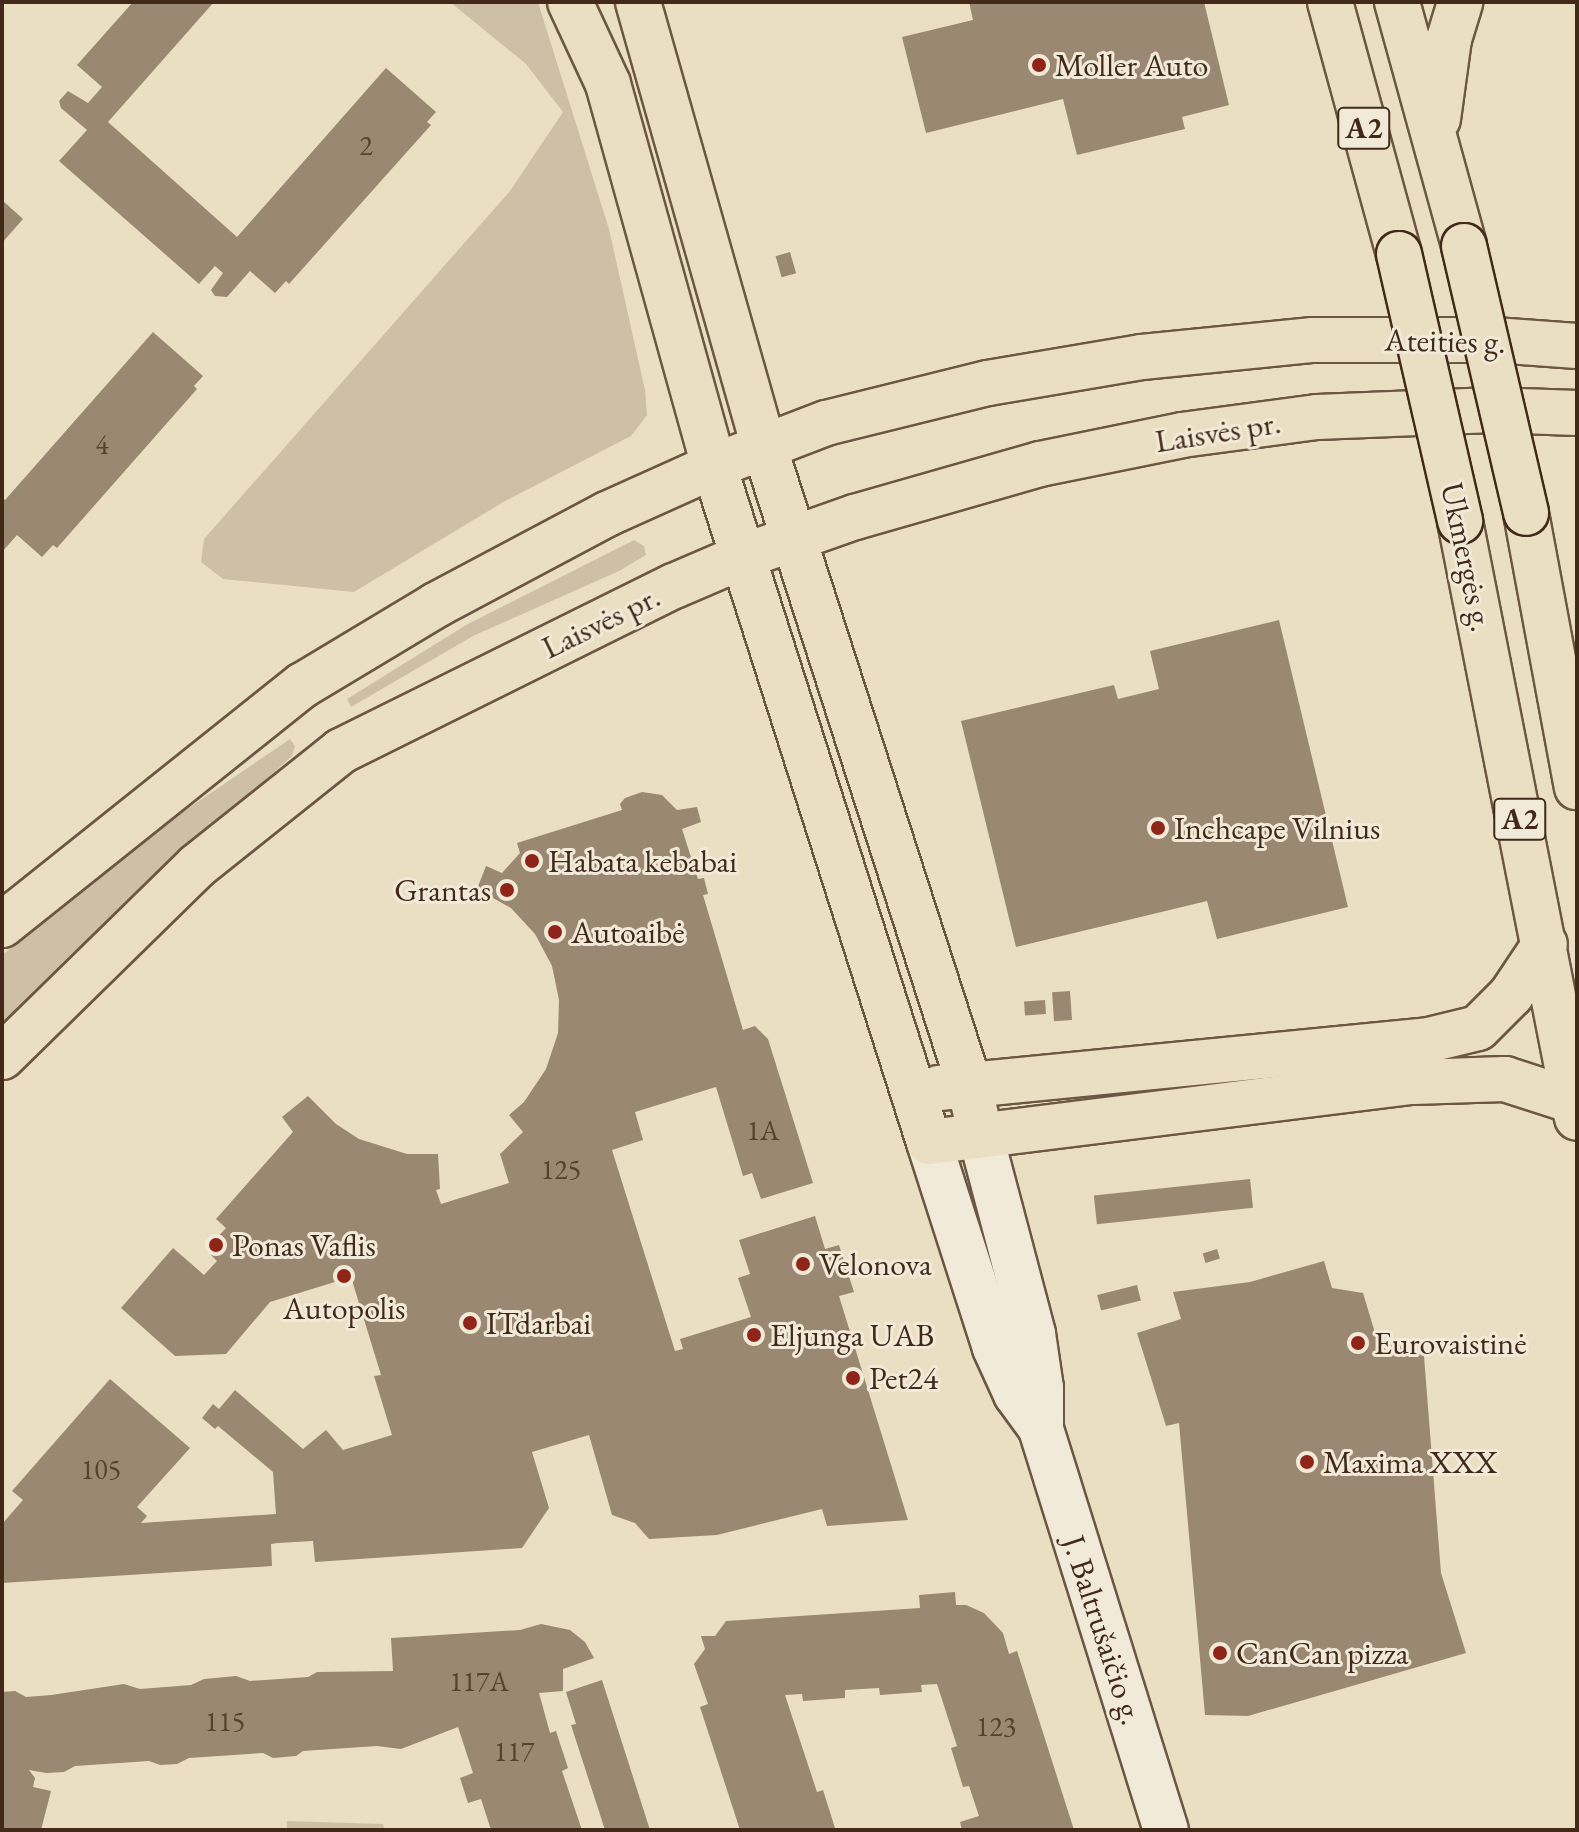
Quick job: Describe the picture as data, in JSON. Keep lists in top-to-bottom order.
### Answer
{
  "streets": {
    "main road": [
      "A2",
      "Ateities g.",
      "Laisvės pr.",
      "Ukmergės g."
    ],
    "street": ["J. Baltrušaičio g."]
  },
  "places": [
    "Moller Auto",
    "Inchcape Vilnius",
    "Habata kebabai",
    "Grantas",
    "Autoaibė",
    "Ponas Vaflis",
    "Velonova",
    "Autopolis",
    "ITdarbai",
    "Eljunga UAB",
    "Eurovaistinė",
    "Pet24",
    "Maxima XXX",
    "CanCan pizza"
  ],
  "house_numbers": [
    "2",
    "4",
    "1A",
    "125",
    "105",
    "117A",
    "115",
    "123",
    "117"
  ]
}
